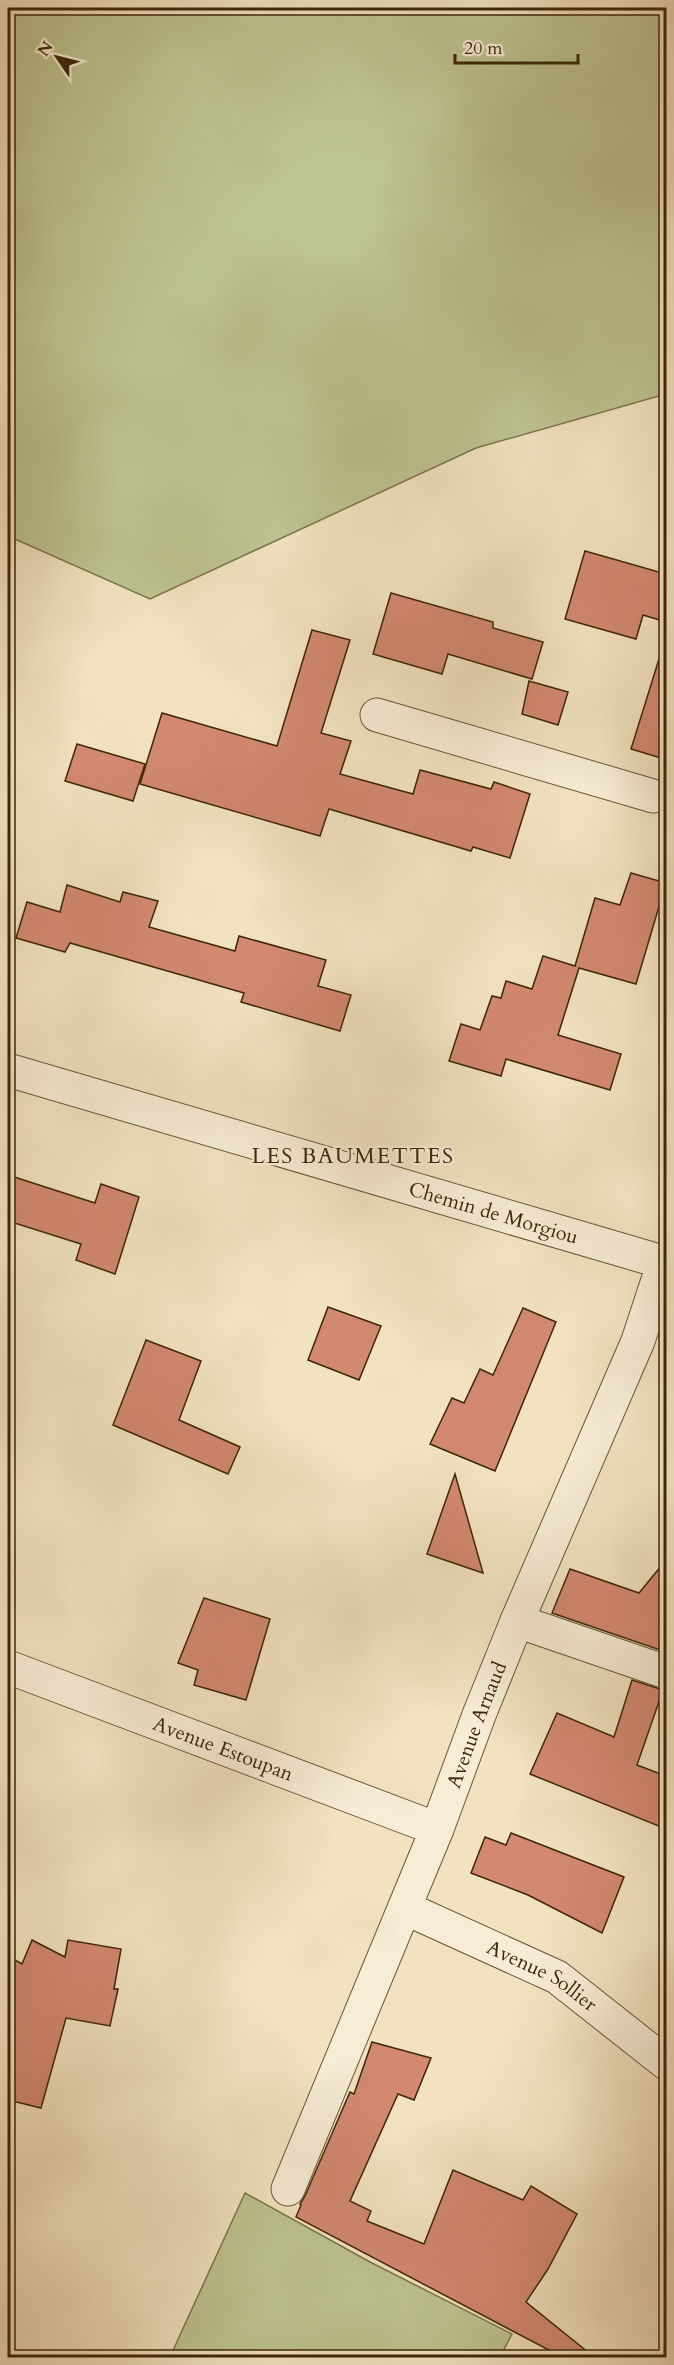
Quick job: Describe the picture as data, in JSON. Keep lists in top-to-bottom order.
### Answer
{
  "streets": {
    "street": [
      "Chemin de Morgiou",
      "Avenue Arnaud",
      "Avenue Estoupan",
      "Avenue Sollier"
    ]
  },
  "crossings": [
    ["Chemin de Morgiou", "Avenue Arnaud"],
    ["Avenue Arnaud", "Avenue Estoupan"],
    ["Avenue Arnaud", "Avenue Sollier"]
  ],
  "districts": ["LES BAUMETTES"],
  "scale_bar": "20 m",
  "north": "top left"
}
